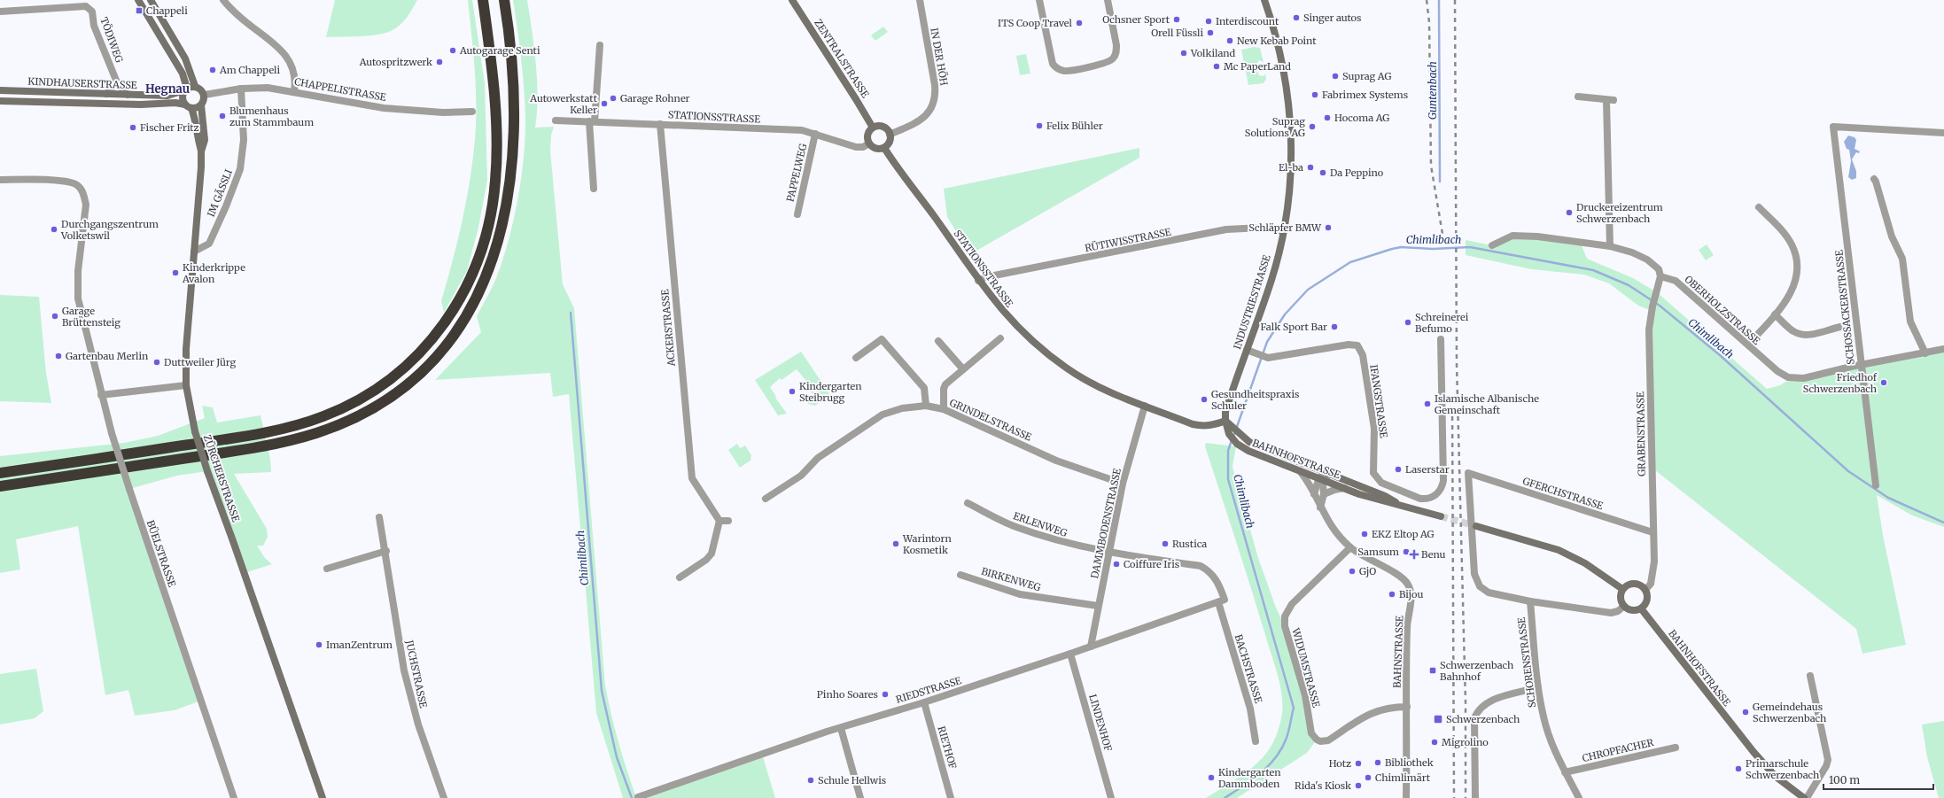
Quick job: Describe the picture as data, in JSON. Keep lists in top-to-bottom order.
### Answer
{
  "streets": {
    "main road": [
      "ZENTRALSTRASSE",
      "KINDHAUSERSTRASSE",
      "STATIONSSTRASSE",
      "INDUSTRIESTRASSE",
      "BAHNHOFSTRASSE",
      "ZÜRCHERSTRASSE"
    ],
    "street": [
      "TÖDIWEG",
      "IN DER HÖH",
      "CHAPPELISTRASSE",
      "PAPPELWEG",
      "IM GÄSSLI",
      "RÜTIWISSTRASSE",
      "SCHOSSACKERSTRASSE",
      "OBERHOLZSTRASSE",
      "ACKERSTRASSE",
      "IFANGSTRASSE",
      "GRINDELSTRASSE",
      "GRABENSTRASSE",
      "GFERCHSTRASSE",
      "DAMMBODENSTRASSE",
      "ERLENWEG",
      "BÜELSTRASSE",
      "BIRKENWEG",
      "BAHNSTRASSE",
      "SCHORENSTRASSE",
      "WIDUMSTRASSE",
      "BACHSTRASSE",
      "JUCHSTRASSE",
      "RIEDSTRASSE",
      "LINDENHOF",
      "RIETHOF",
      "CHROPFACHER"
    ]
  },
  "crossings": [
    ["TÖDIWEG", "KINDHAUSERSTRASSE"],
    ["IN DER HÖH", "ZENTRALSTRASSE"],
    ["IN DER HÖH", "STATIONSSTRASSE"],
    ["ZENTRALSTRASSE", "STATIONSSTRASSE"],
    ["KINDHAUSERSTRASSE", "CHAPPELISTRASSE"],
    ["KINDHAUSERSTRASSE", "ZÜRCHERSTRASSE"],
    ["CHAPPELISTRASSE", "IM GÄSSLI"],
    ["CHAPPELISTRASSE", "ZÜRCHERSTRASSE"],
    ["STATIONSSTRASSE", "PAPPELWEG"],
    ["STATIONSSTRASSE", "RÜTIWISSTRASSE"],
    ["STATIONSSTRASSE", "INDUSTRIESTRASSE"],
    ["STATIONSSTRASSE", "ACKERSTRASSE"],
    ["STATIONSSTRASSE", "BAHNHOFSTRASSE"],
    ["STATIONSSTRASSE", "DAMMBODENSTRASSE"],
    ["IM GÄSSLI", "ZÜRCHERSTRASSE"],
    ["RÜTIWISSTRASSE", "INDUSTRIESTRASSE"],
    ["INDUSTRIESTRASSE", "IFANGSTRASSE"],
    ["INDUSTRIESTRASSE", "BAHNHOFSTRASSE"],
    ["SCHOSSACKERSTRASSE", "OBERHOLZSTRASSE"],
    ["OBERHOLZSTRASSE", "GRABENSTRASSE"],
    ["GRINDELSTRASSE", "DAMMBODENSTRASSE"],
    ["GRABENSTRASSE", "BAHNHOFSTRASSE"],
    ["GRABENSTRASSE", "GFERCHSTRASSE"],
    ["BAHNHOFSTRASSE", "BAHNSTRASSE"],
    ["GFERCHSTRASSE", "SCHORENSTRASSE"],
    ["DAMMBODENSTRASSE", "ERLENWEG"],
    ["DAMMBODENSTRASSE", "BIRKENWEG"],
    ["DAMMBODENSTRASSE", "BACHSTRASSE"],
    ["DAMMBODENSTRASSE", "RIEDSTRASSE"],
    ["ERLENWEG", "BACHSTRASSE"],
    ["BAHNSTRASSE", "WIDUMSTRASSE"],
    ["SCHORENSTRASSE", "CHROPFACHER"],
    ["BACHSTRASSE", "RIEDSTRASSE"],
    ["RIEDSTRASSE", "LINDENHOF"],
    ["RIEDSTRASSE", "RIETHOF"]
  ],
  "districts": ["Hegnau"],
  "water": ["Guntenbach", "Chimlibach"],
  "places": {
    "transit": ["Chappeli", "Schwerzenbach Bahnhof", "Schwerzenbach"],
    "other": [
      "Singer autos",
      "Ochsner Sport",
      "Interdiscount",
      "ITS Coop Travel",
      "Orell Füssli",
      "New Kebab Point",
      "Autogarage Senti",
      "Volkiland",
      "Autospritzwerk",
      "Mc PaperLand",
      "Am Chappeli",
      "Suprag AG",
      "Fabrimex Systems",
      "Garage Rohner",
      "Autowerkstatt Keller",
      "Blumenhaus zum Stammbaum",
      "Hocoma AG",
      "Felix Bühler",
      "Suprag Solutions AG",
      "Fischer Fritz",
      "El-ba",
      "Da Peppino",
      "Druckereizentrum Schwerzenbach",
      "Schläpfer BMW",
      "Durchgangszentrum Volketswil",
      "Kinderkrippe Avalon",
      "Garage Brüttensteig",
      "Schreinerei Befumo",
      "Falk Sport Bar",
      "Gartenbau Merlin",
      "Duttweiler Jürg",
      "Friedhof Schwerzenbach",
      "Kindergarten Steibrugg",
      "Gesundheitspraxis Schuler",
      "Islamische Albanische Gemeinschaft",
      "Laserstar",
      "EKZ Eltop AG",
      "Warintorn Kosmetik",
      "Rustica",
      "Samsum",
      "Coiffure Iris",
      "GjO",
      "Bijou",
      "ImanZentrum",
      "Pinho Soares",
      "Gemeindehaus Schwerzenbach",
      "Migrolino",
      "Bibliothek",
      "Hotz",
      "Primarschule Schwerzenbach",
      "Kindergarten Dammboden",
      "Chimlimärt",
      "Schule Hellwis",
      "Rida's Kiosk"
    ],
    "health": ["Benu"]
  },
  "scale_bar": "100 m"
}
